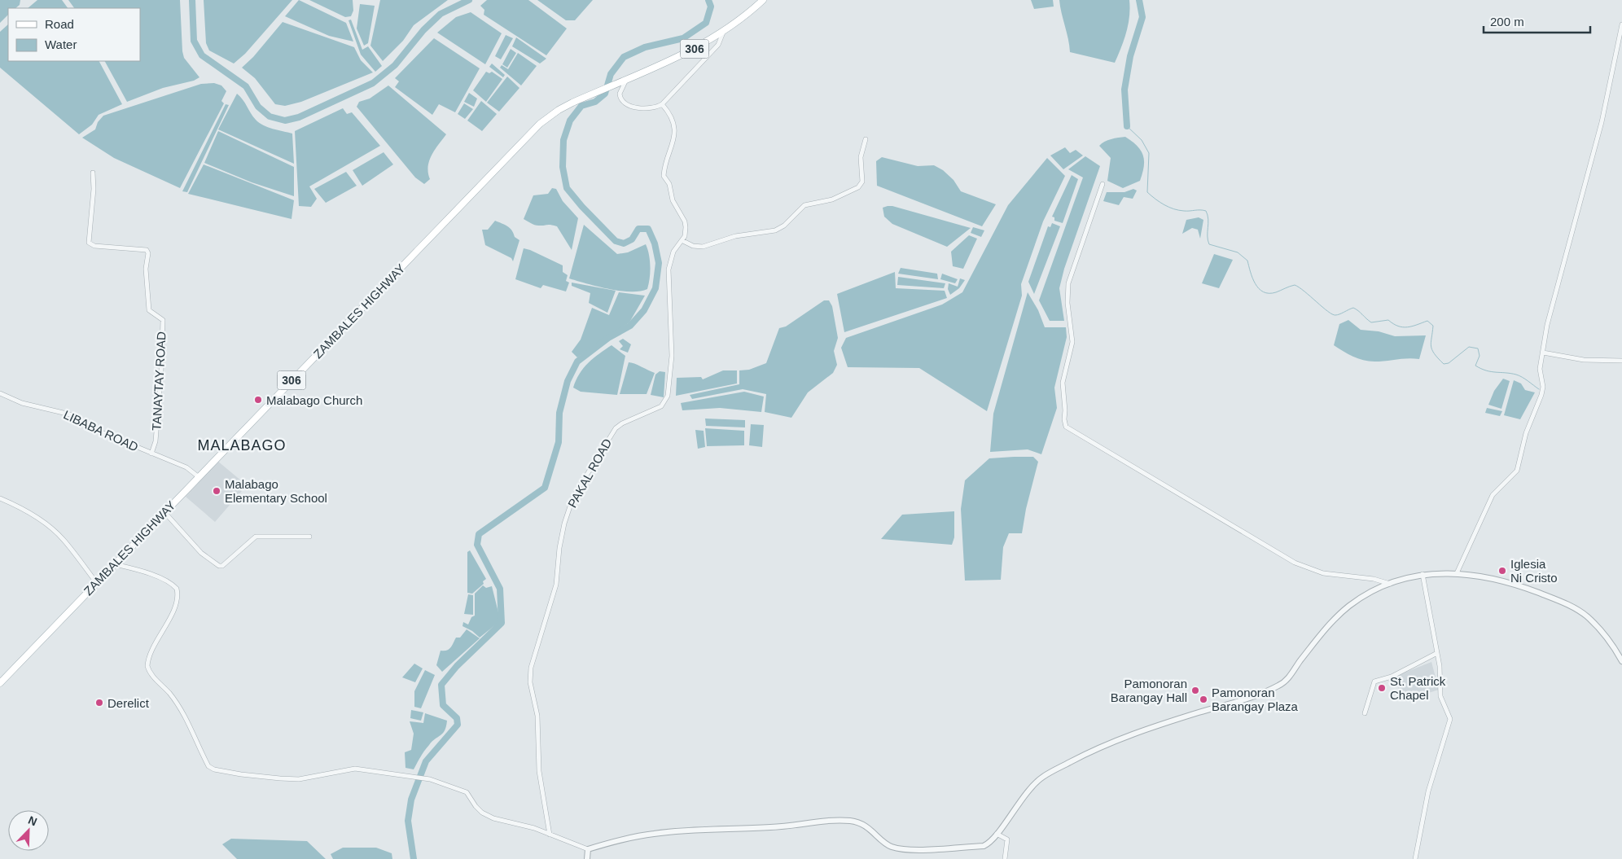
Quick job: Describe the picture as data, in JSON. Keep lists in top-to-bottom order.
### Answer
{
  "streets": {
    "main road": ["306", "ZAMBALES HIGHWAY"],
    "street": ["TANAYTAY ROAD", "LIBABA ROAD", "PAKAL ROAD"]
  },
  "crossings": [
    ["ZAMBALES HIGHWAY", "LIBABA ROAD"],
    ["TANAYTAY ROAD", "LIBABA ROAD"]
  ],
  "districts": ["MALABAGO"],
  "places": [
    "Malabago Church",
    "Malabago Elementary School",
    "Iglesia Ni Cristo",
    "St. Patrick Chapel",
    "Pamonoran Barangay Hall",
    "Pamonoran Barangay Plaza",
    "Derelict"
  ],
  "legend": ["Road", "Water"],
  "scale_bar": "200 m",
  "north": "top right"
}
